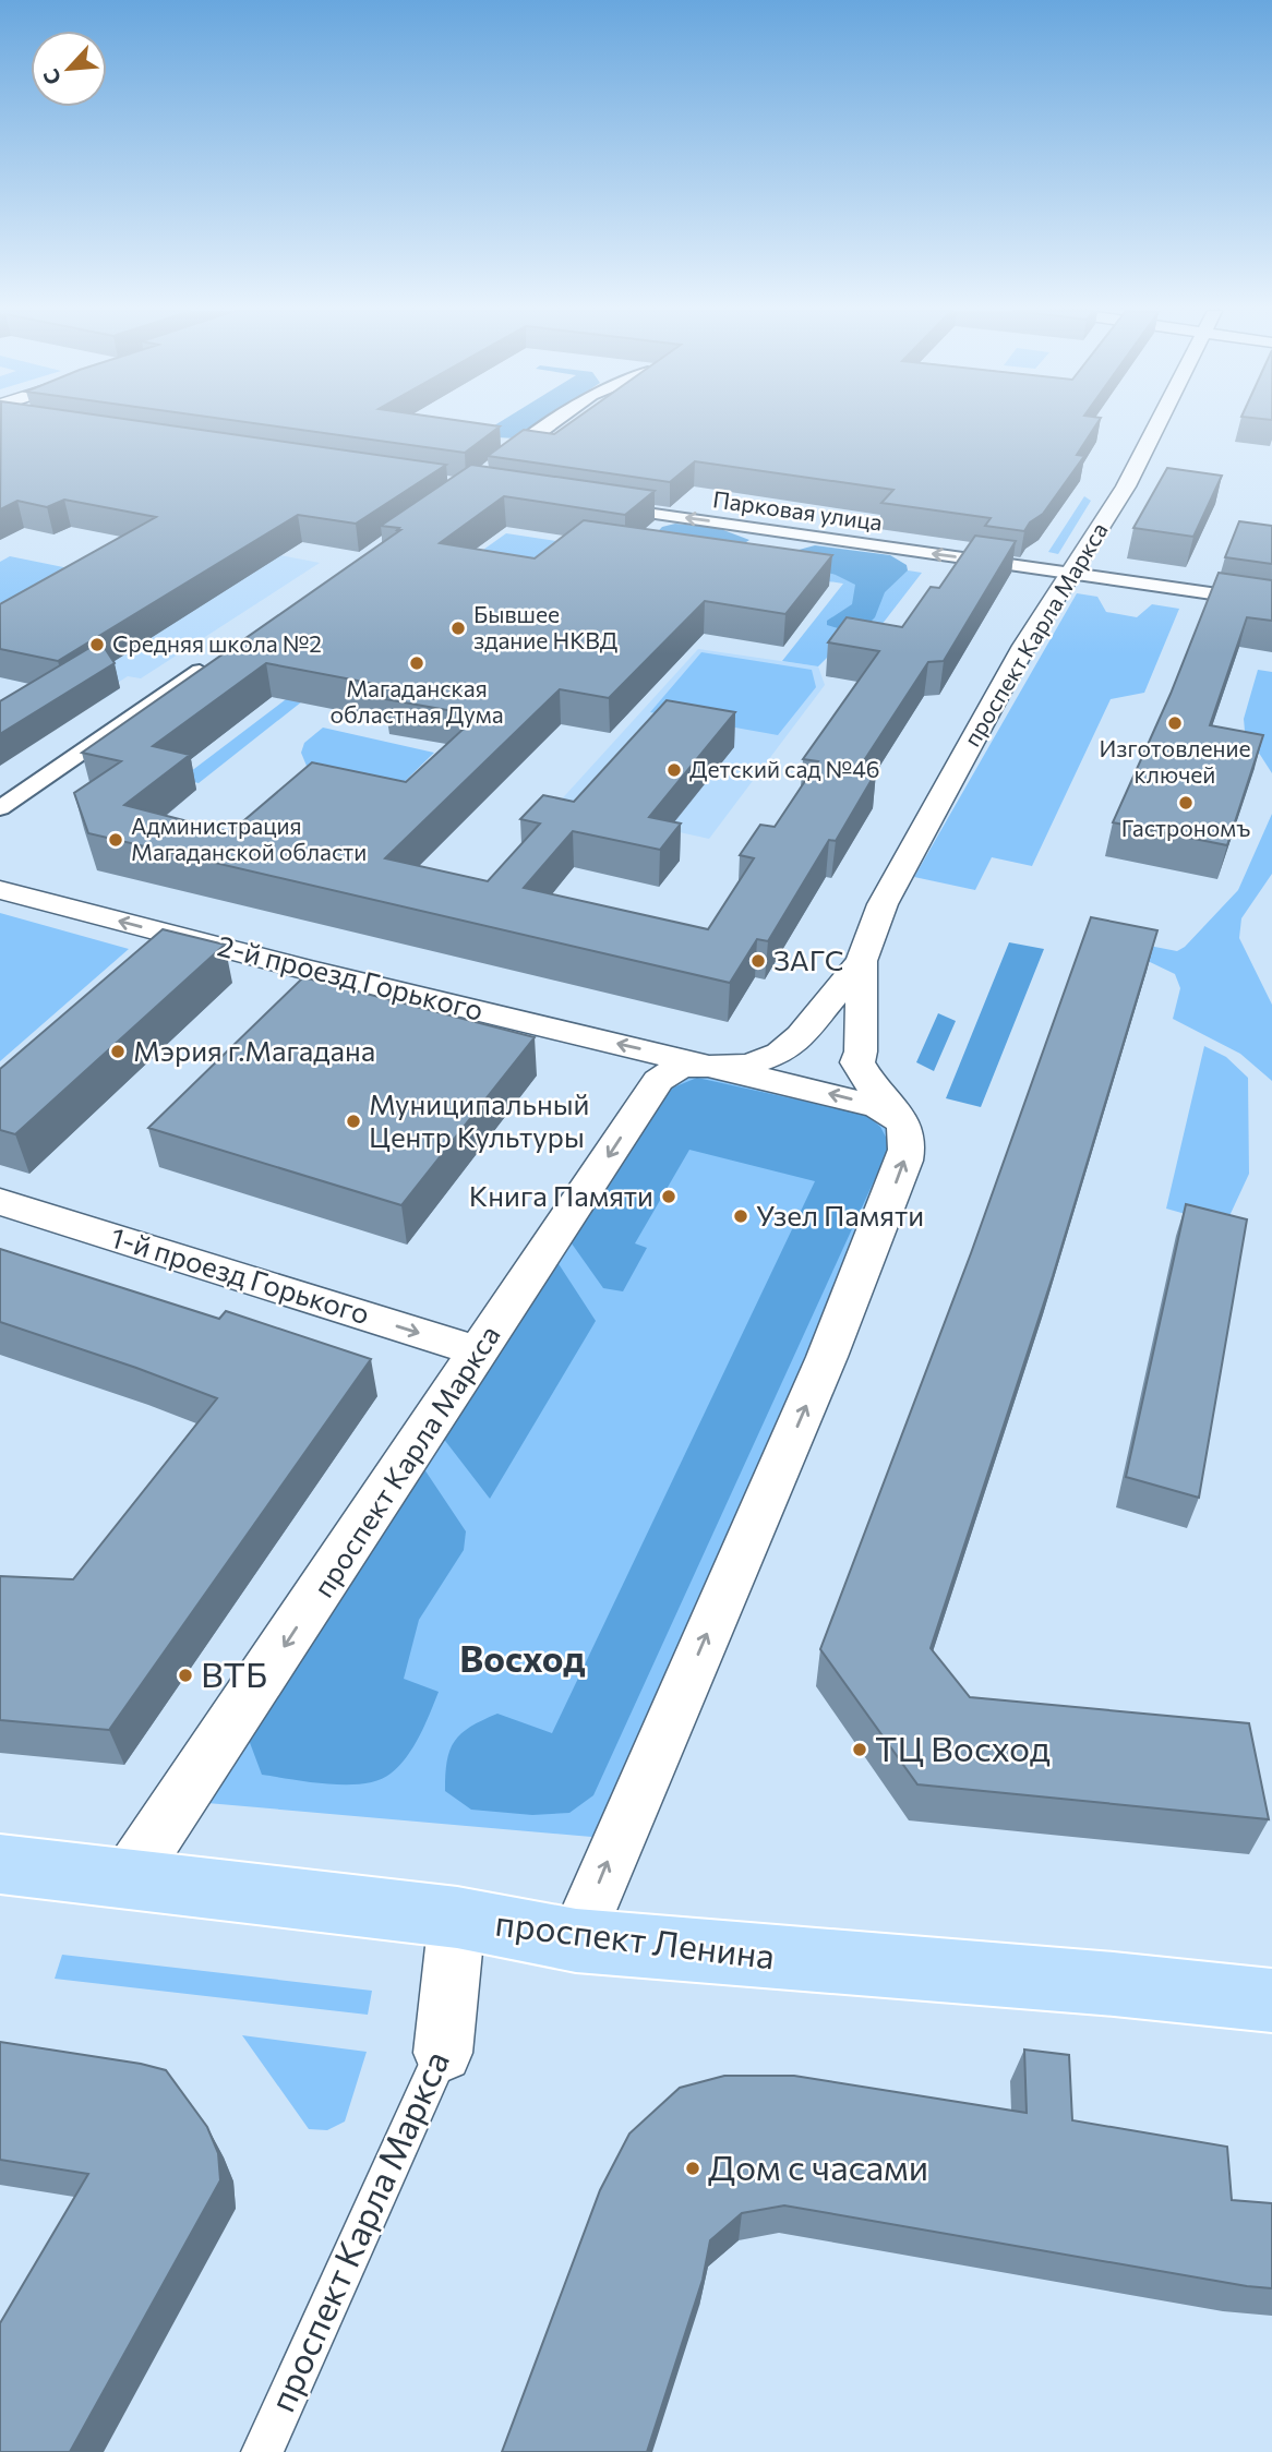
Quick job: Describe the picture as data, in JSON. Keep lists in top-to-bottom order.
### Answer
{
  "streets": {
    "main road": ["проспект Ленина"],
    "street": [
      "Парковая улица",
      "проспект Карла Маркса",
      "2-й проезд Горького",
      "1-й проезд Горького"
    ]
  },
  "crossings": [
    ["Парковая улица", "проспект Карла Маркса"],
    ["проспект Карла Маркса", "2-й проезд Горького"],
    ["проспект Карла Маркса", "1-й проезд Горького"],
    ["проспект Карла Маркса", "проспект Ленина"]
  ],
  "one_way": ["Парковая улица", "2-й проезд Горького", "1-й проезд Горького"],
  "districts": ["Восход"],
  "places": [
    "Бывшее здание НКВД",
    "Средняя школа №2",
    "Магаданская областная Дума",
    "Изготовление ключей",
    "Детский сад №46",
    "Гастрономъ",
    "Администрация Магаданской области",
    "ЗАГС",
    "Мэрия г.Магадана",
    "Муниципальный Центр Культуры",
    "Книга Памяти",
    "Узел Памяти",
    "ВТБ",
    "ТЦ Восход",
    "Дом с часами"
  ],
  "north": "bottom left"
}
